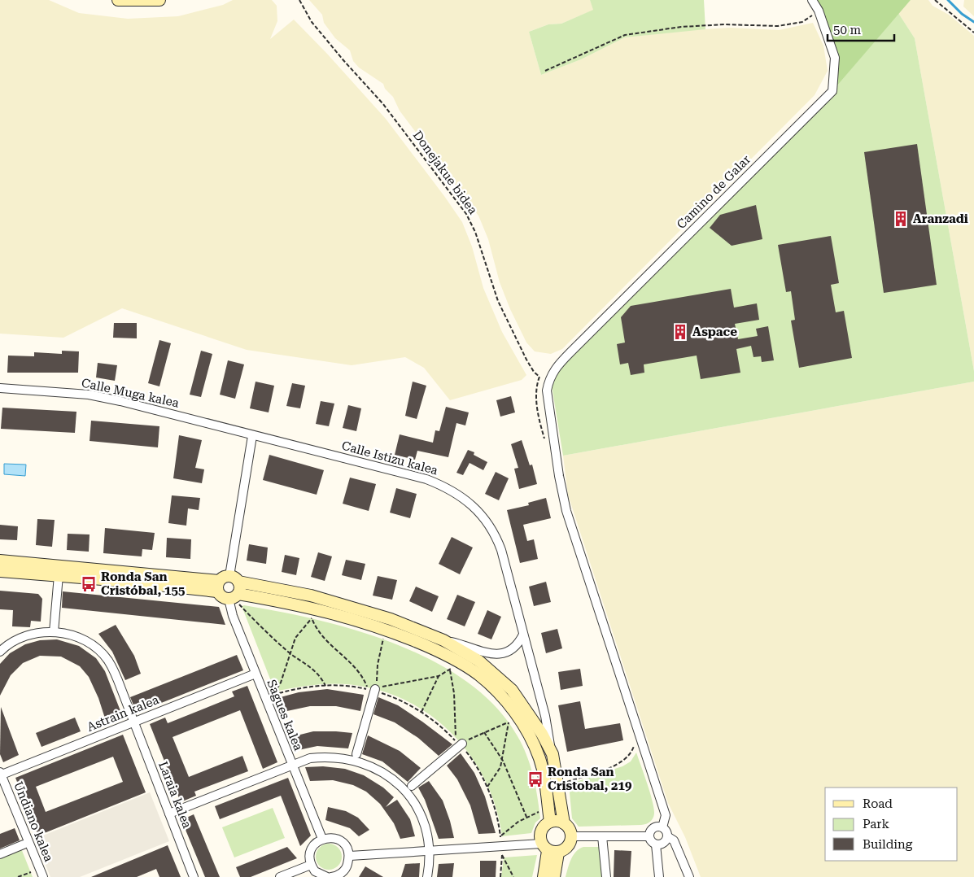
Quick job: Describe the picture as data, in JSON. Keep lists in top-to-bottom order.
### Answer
{
  "streets": {
    "street": [
      "Camino de Galar",
      "Calle Muga kalea",
      "Calle Istizu kalea",
      "Astrain kalea",
      "Sagues kalea",
      "Laraia kalea",
      "Undiano kalea"
    ],
    "path": ["Donejakue bidea"]
  },
  "crossings": [
    ["Calle Muga kalea", "Calle Istizu kalea"],
    ["Astrain kalea", "Sagues kalea"],
    ["Astrain kalea", "Laraia kalea"],
    ["Astrain kalea", "Undiano kalea"]
  ],
  "places": {
    "building": ["Aranzadi", "Aspace"],
    "bus stop": ["Ronda San Cristóbal, 155", "Ronda San Cristobal, 219"]
  },
  "legend": ["Road", "Park", "Building"],
  "scale_bar": "50 m"
}
